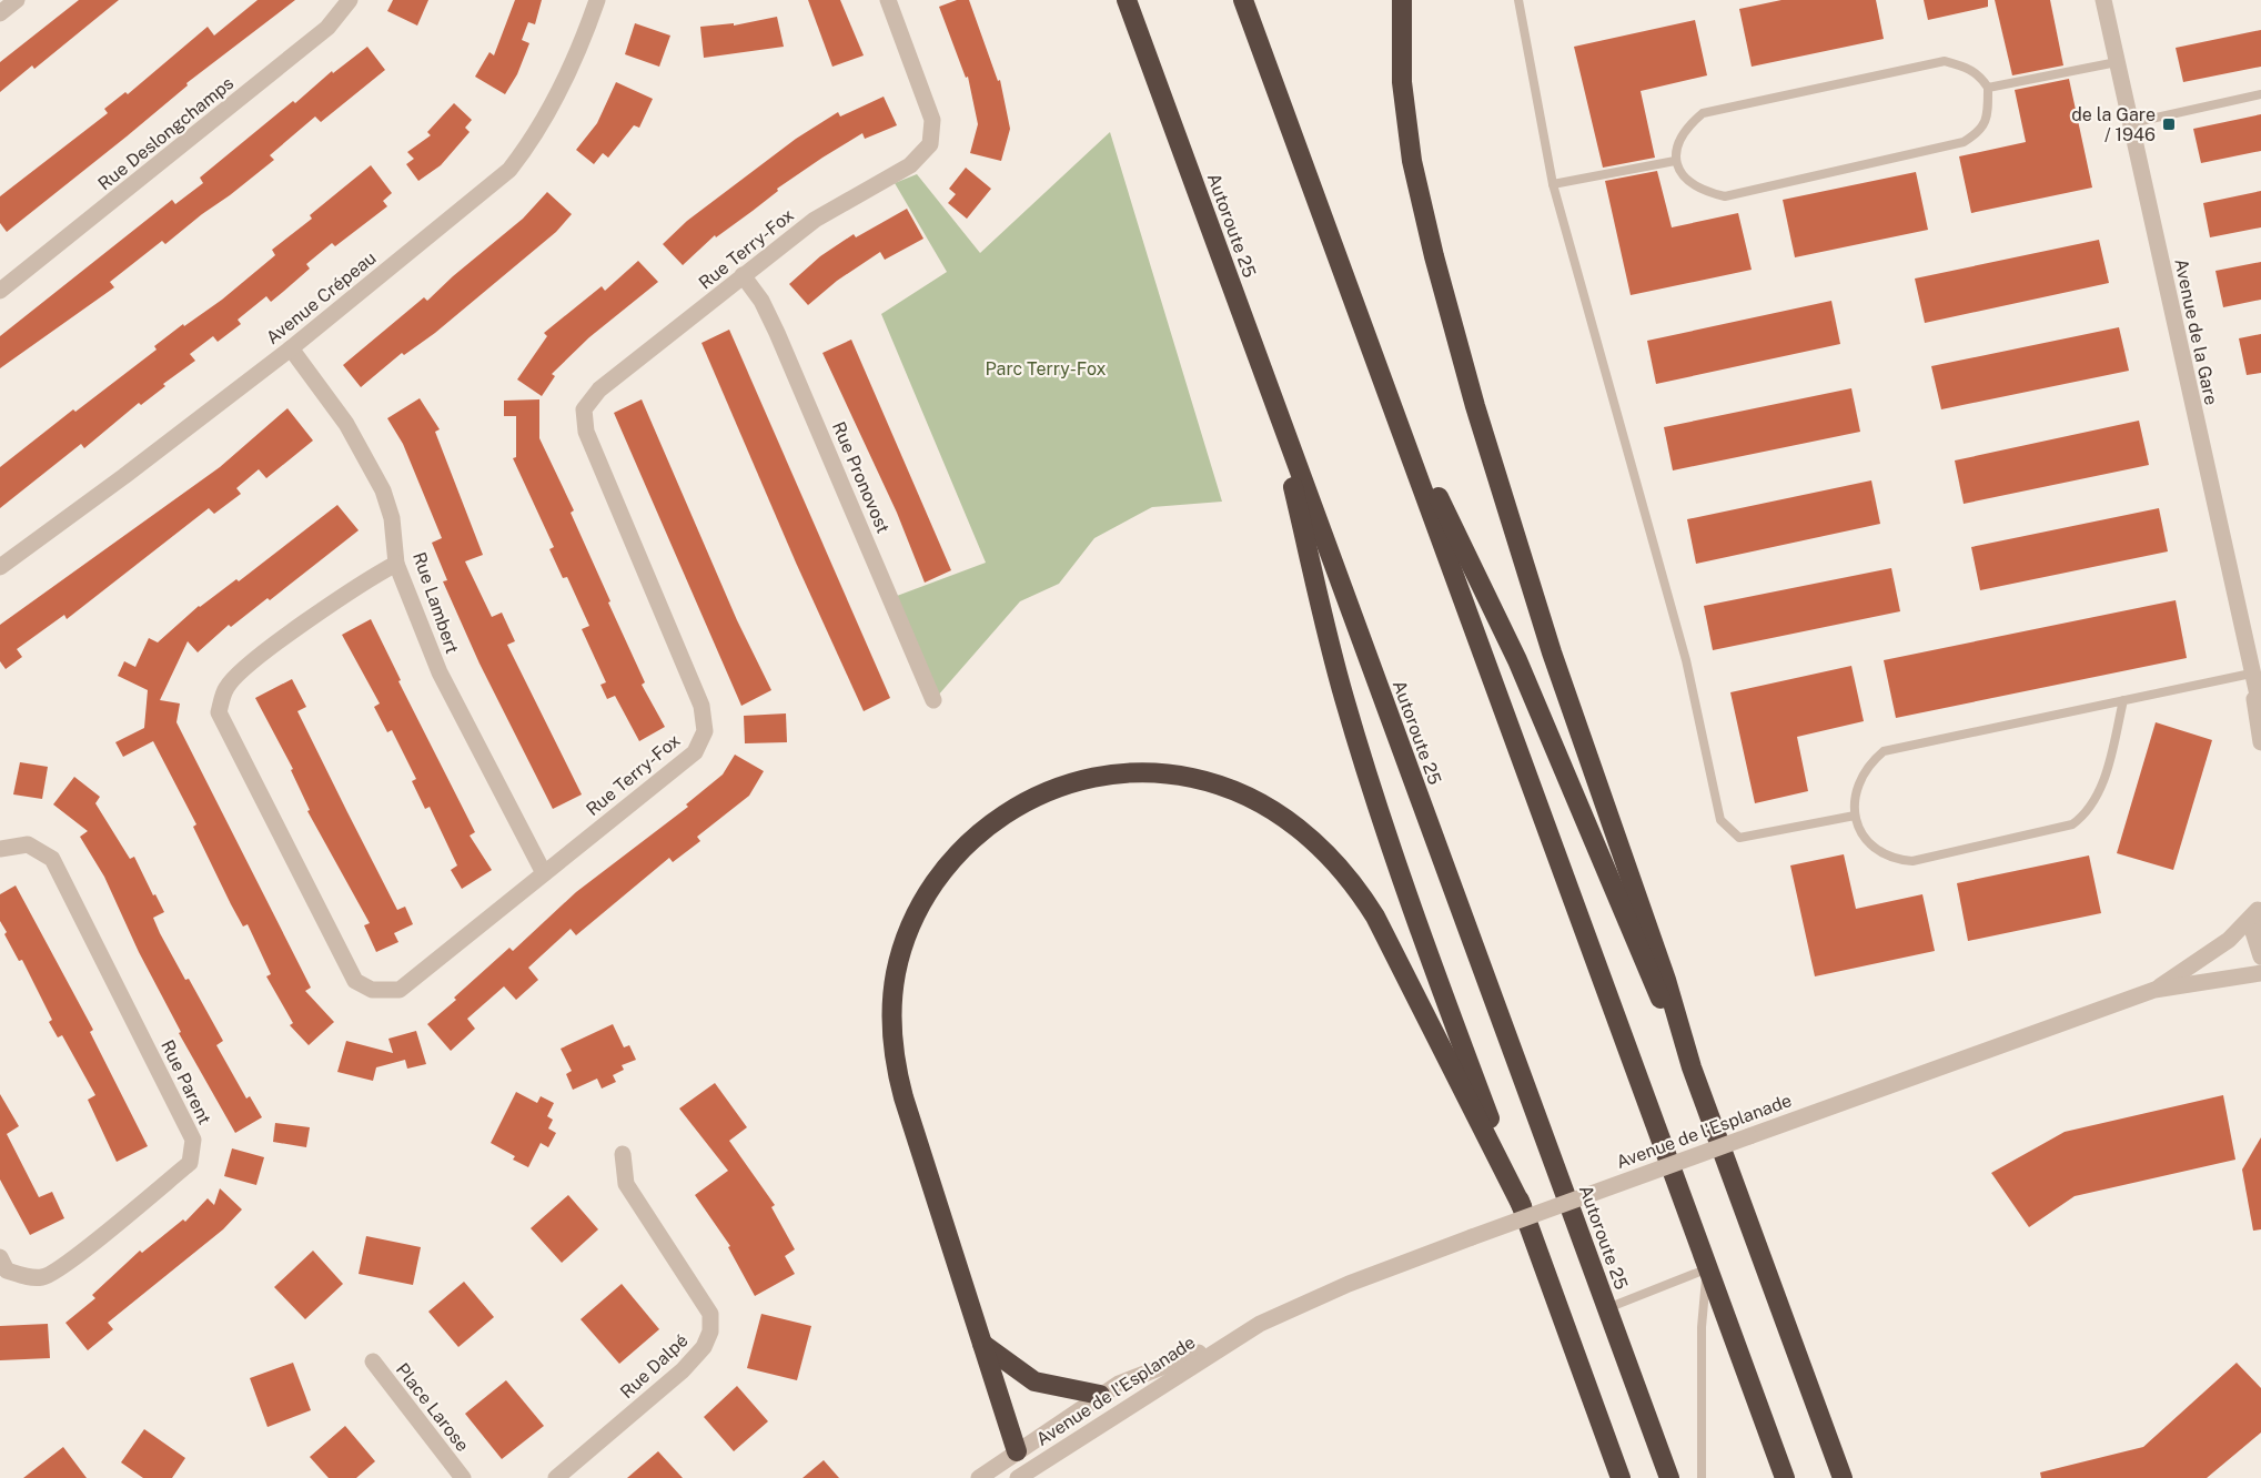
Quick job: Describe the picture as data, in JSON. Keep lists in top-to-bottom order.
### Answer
{
  "streets": {
    "highway": ["Autoroute 25"],
    "street": [
      "Rue Deslongchamps",
      "Rue Terry-Fox",
      "Avenue Crépeau",
      "Avenue de la Gare",
      "Rue Pronovost",
      "Rue Lambert",
      "Rue Parent",
      "Avenue de l'Esplanade",
      "Rue Dalpé",
      "Place Larose"
    ]
  },
  "crossings": [
    ["Rue Terry-Fox", "Rue Pronovost"],
    ["Rue Terry-Fox", "Rue Lambert"],
    ["Avenue Crépeau", "Rue Lambert"]
  ],
  "parks": ["Parc Terry-Fox"],
  "places": {
    "transit": ["de la Gare / 1946"]
  }
}
